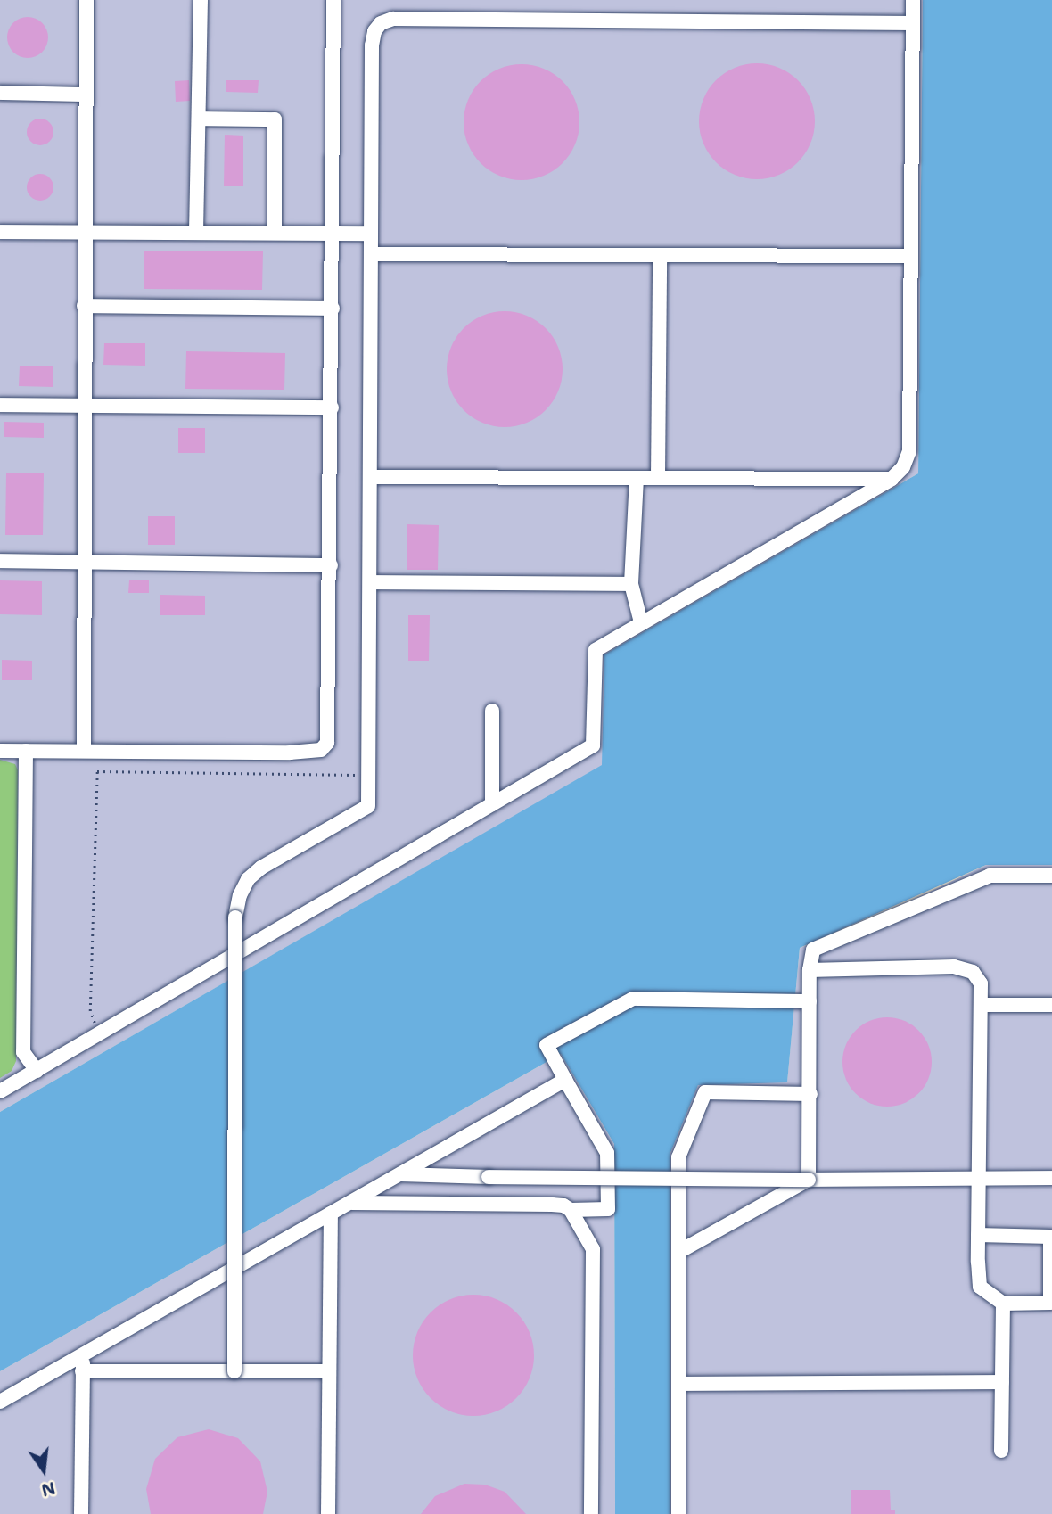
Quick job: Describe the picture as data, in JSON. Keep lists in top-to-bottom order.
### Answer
{
  "north": "bottom"
}
